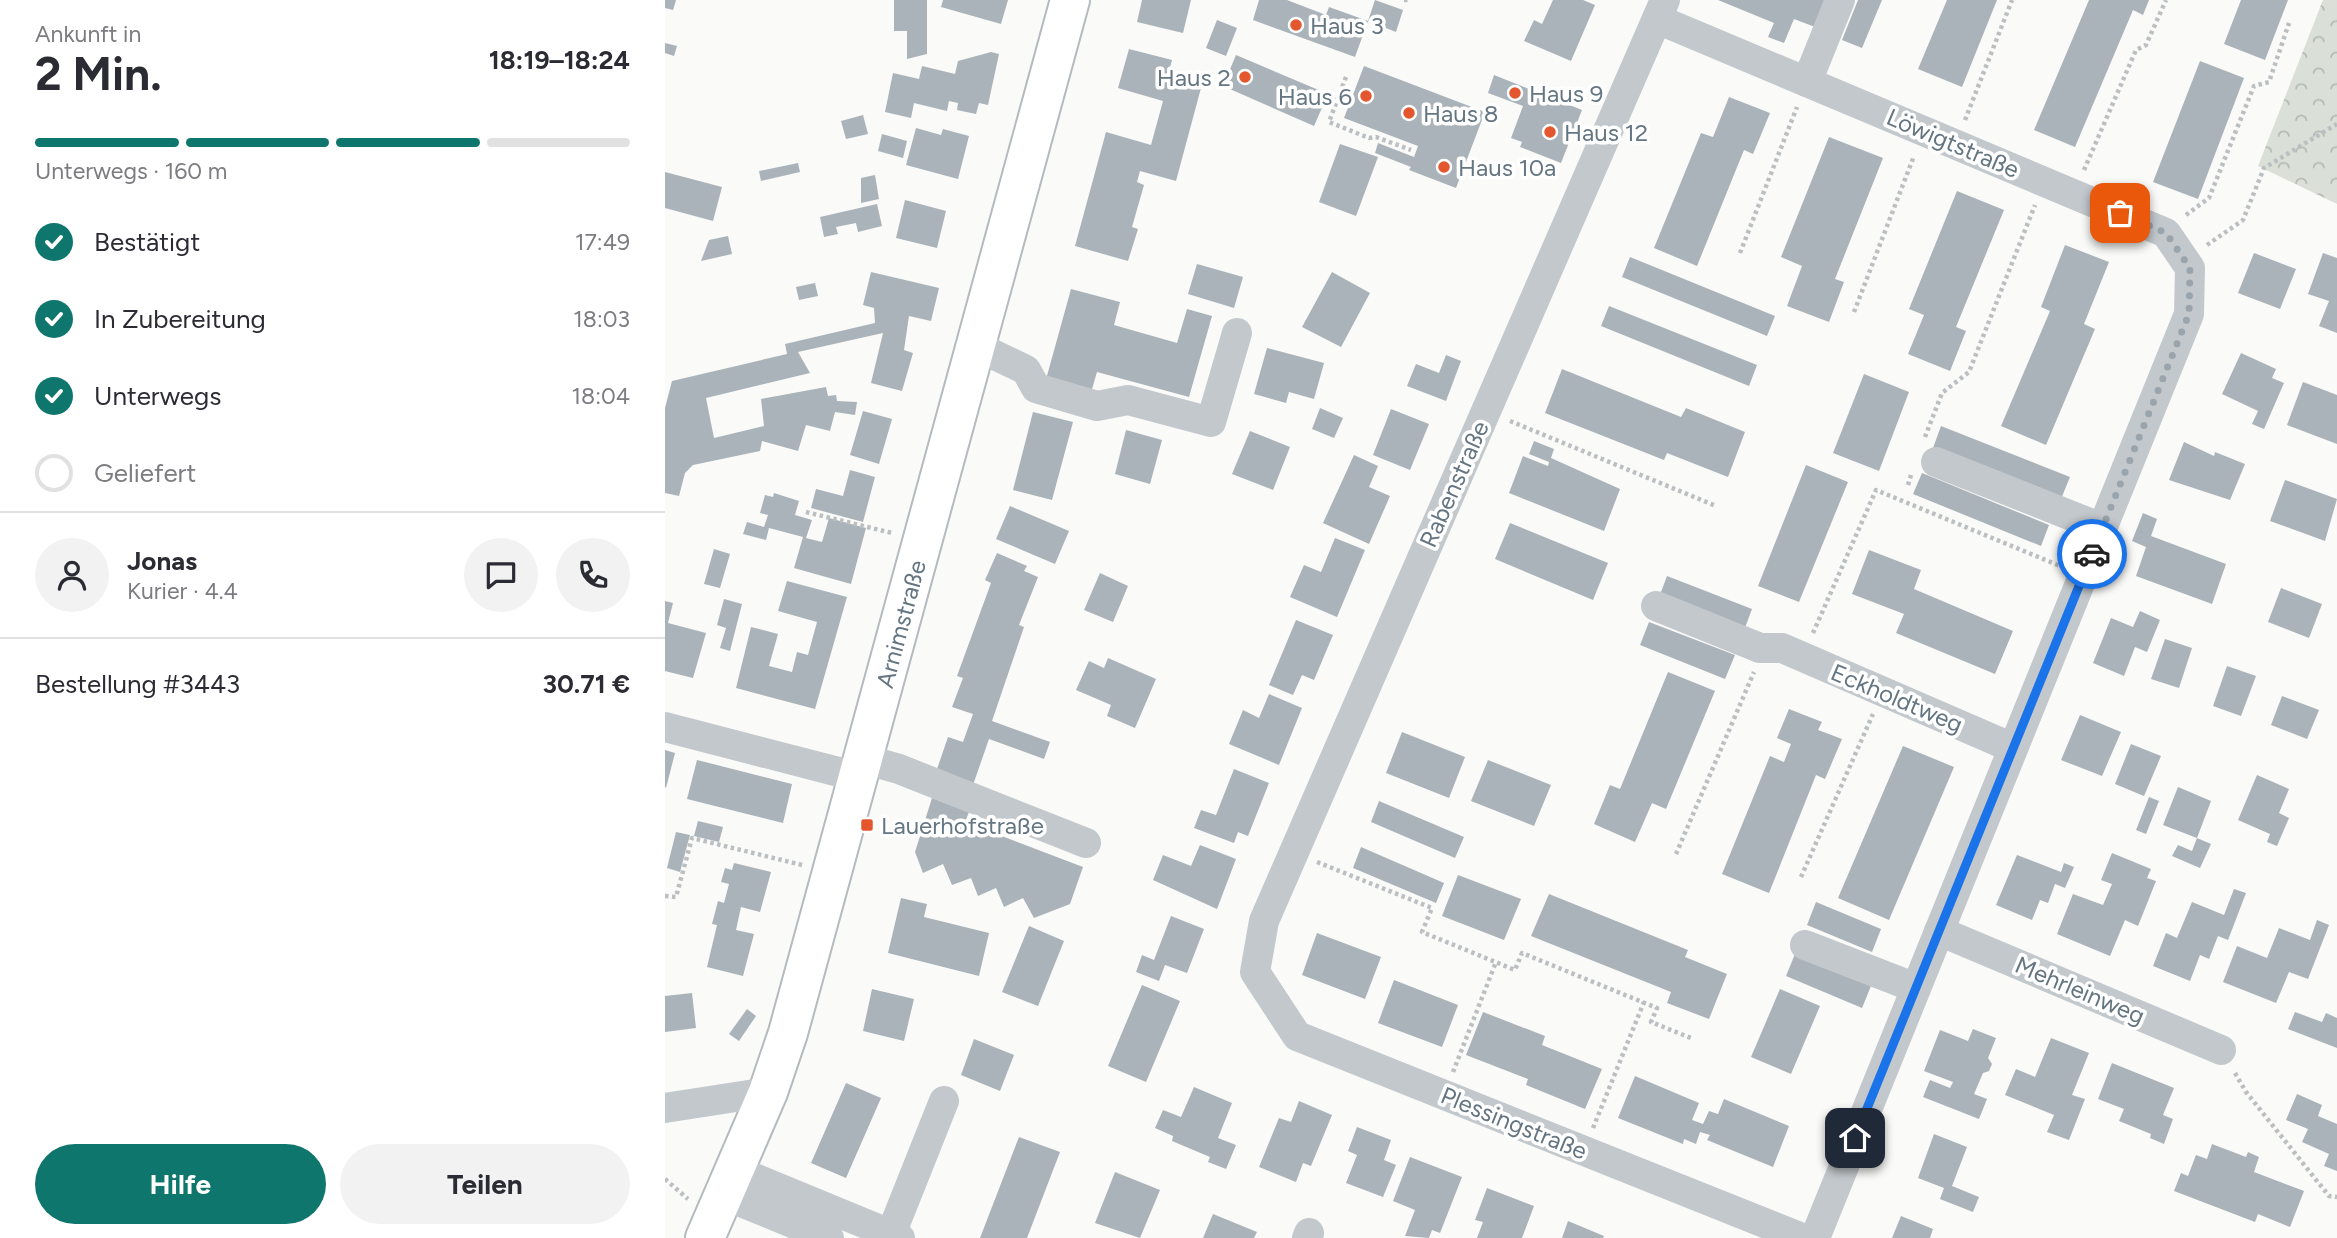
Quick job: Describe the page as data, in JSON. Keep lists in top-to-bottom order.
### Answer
{
  "streets": {
    "main road": ["Arnimstraße"],
    "street": [
      "Löwigtstraße",
      "Rabenstraße",
      "Eckholdtweg",
      "Mehrleinweg",
      "Plessingstraße"
    ]
  },
  "crossings": [
    ["Löwigtstraße", "Rabenstraße"],
    ["Rabenstraße", "Plessingstraße"]
  ],
  "places": {
    "other": [
      "Haus 3",
      "Haus 2",
      "Haus 9",
      "Haus 6",
      "Haus 8",
      "Haus 12",
      "Haus 10a"
    ],
    "transit": ["Lauerhofstraße"]
  },
  "page": {
    "heading": ["2 Min.", "Ankunft in", "18:19–18:24"],
    "panel": [
      "Jonas",
      "Kurier · 4.4",
      "Bestellung #3443",
      "30.71 €"
    ],
    "bar": "Unterwegs · 160 m",
    "list": [
      ["Bestätigt", "17:49"],
      ["In Zubereitung", "18:03"],
      ["Unterwegs", "18:04"],
      "Geliefert"
    ],
    "buttons": ["Hilfe", "Teilen"]
  }
}
